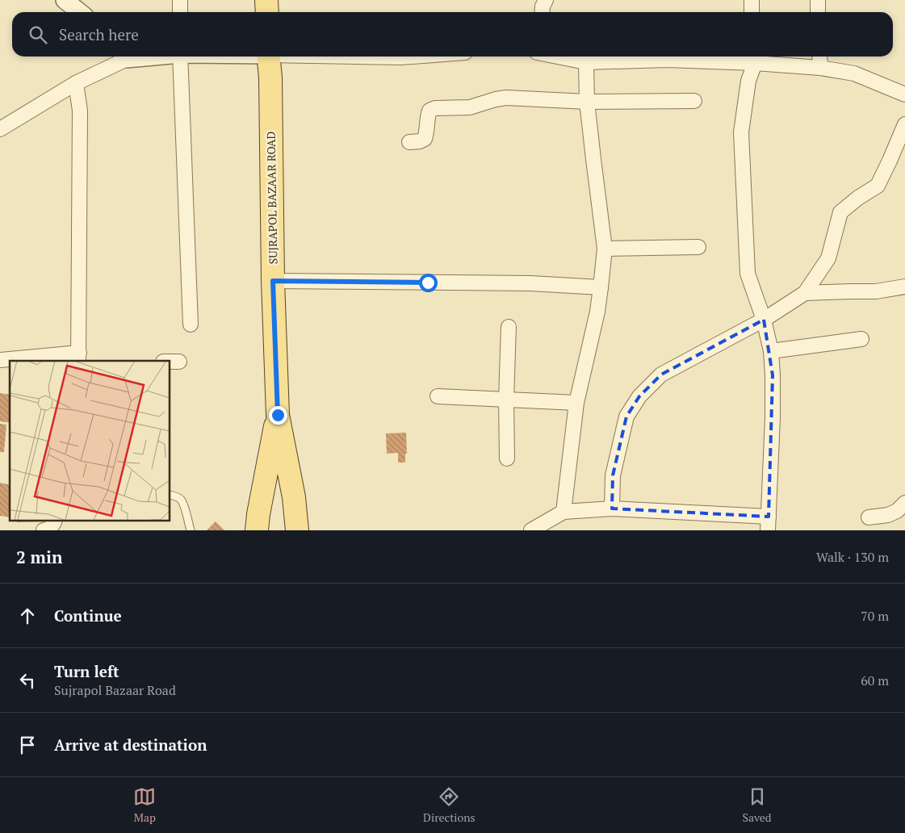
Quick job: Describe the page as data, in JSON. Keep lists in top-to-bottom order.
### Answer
{
  "streets": {
    "main road": ["SUJRAPOL BAZAAR ROAD"]
  },
  "page": {
    "search": "Search here",
    "heading": ["2 min", "Walk · 130 m"],
    "list": [
      ["Continue", "70 m"],
      ["Turn left", "Sujrapol Bazaar Road", "60 m"],
      "Arrive at destination"
    ],
    "nav": ["Map", "Directions", "Saved"]
  }
}
